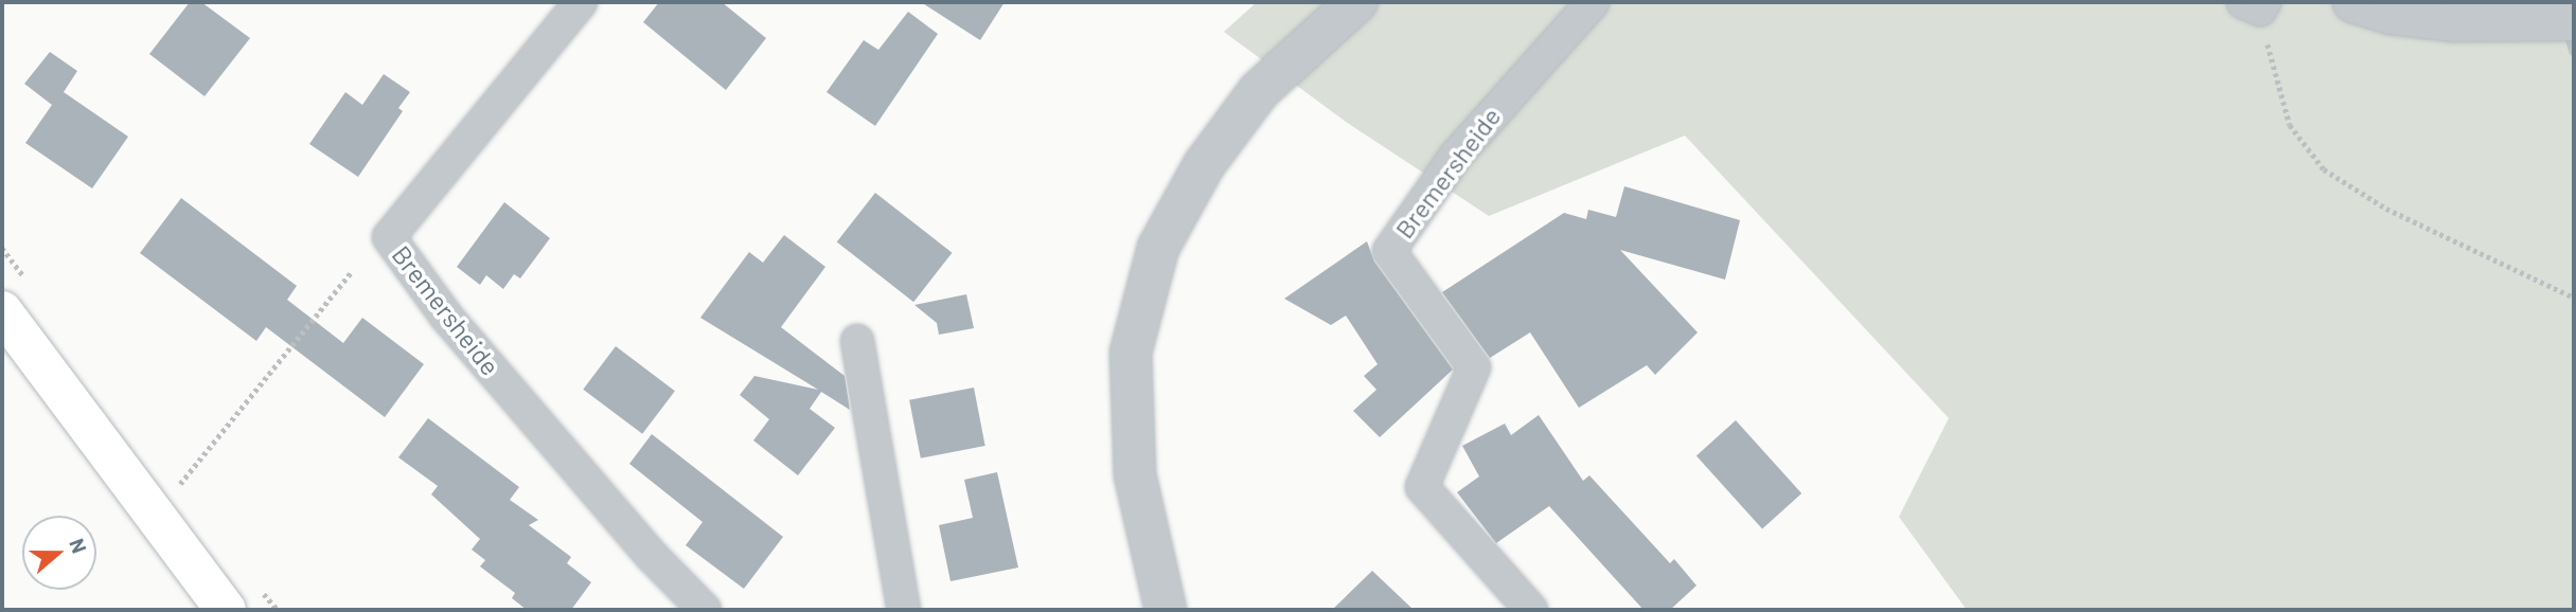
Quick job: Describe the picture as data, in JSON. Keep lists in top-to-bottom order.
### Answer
{
  "streets": {
    "street": ["Bremersheide"]
  },
  "north": "right"
}
